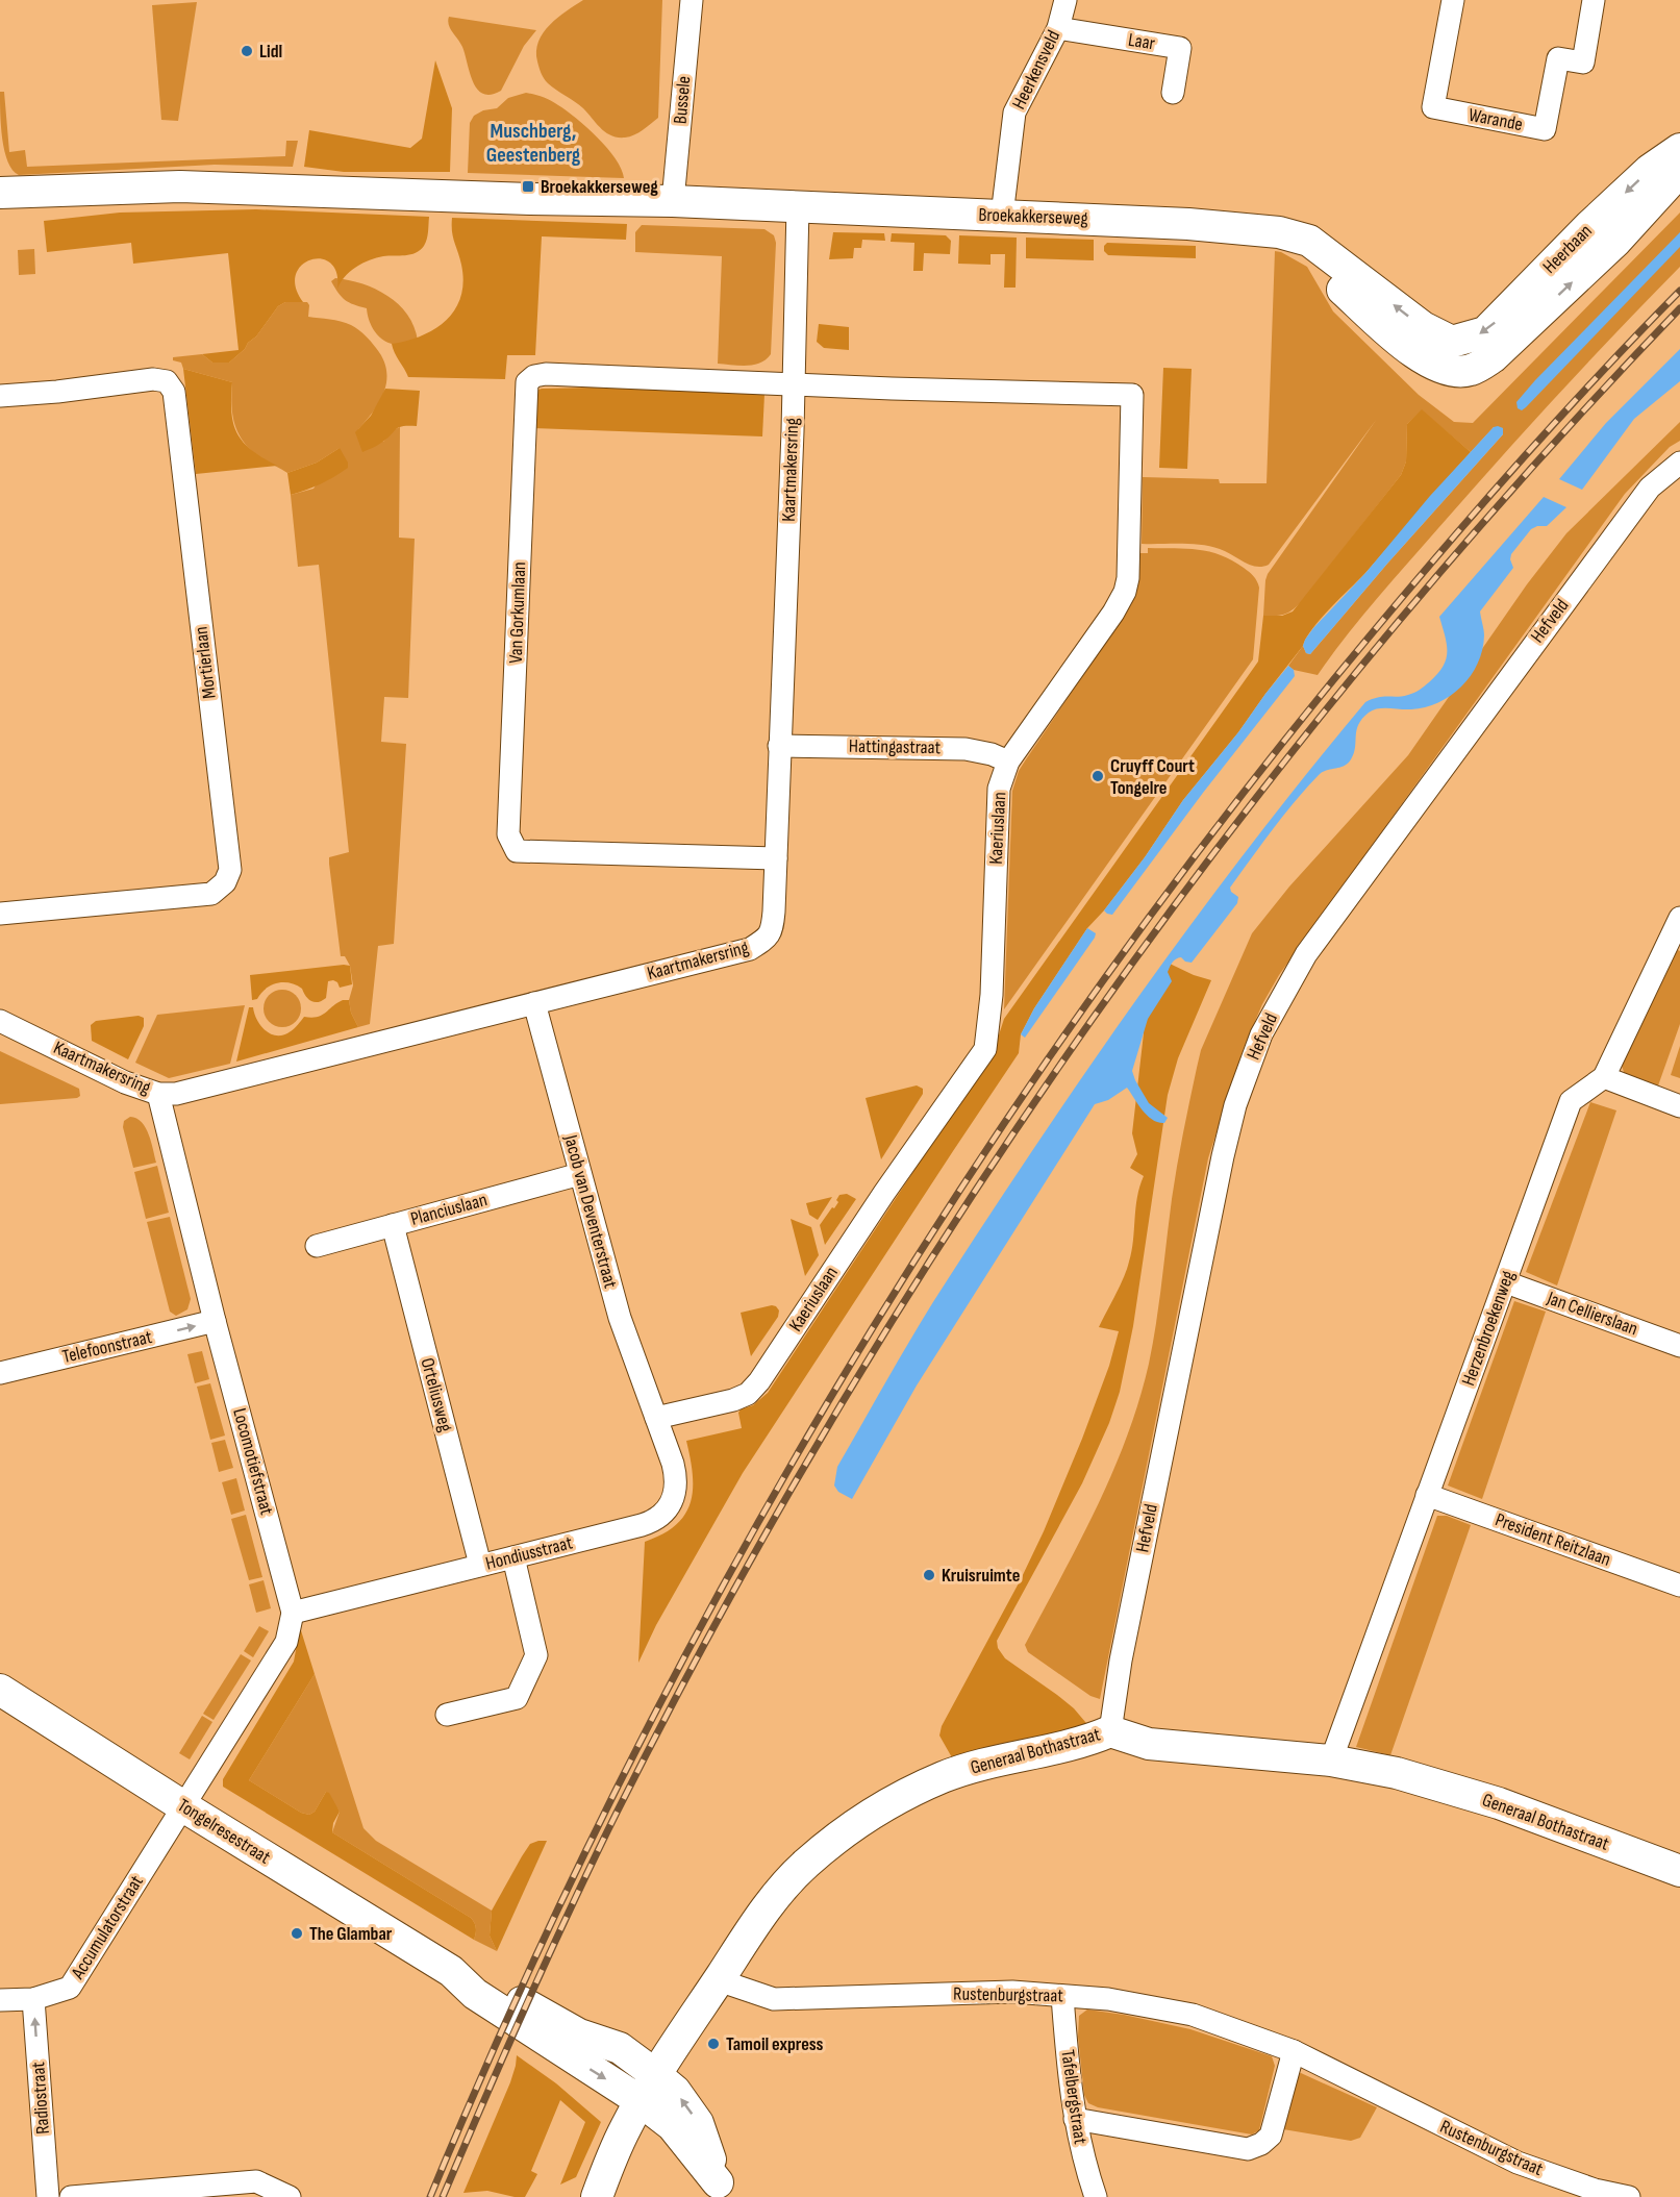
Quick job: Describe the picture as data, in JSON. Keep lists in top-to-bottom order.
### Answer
{
  "streets": {
    "street": [
      "Laar",
      "Heerkensveld",
      "Bussele",
      "Warande",
      "Broekakkerseweg",
      "Heerbaan",
      "Kaartmakersring",
      "Van Gorkumlaan",
      "Hefveld",
      "Mortierlaan",
      "Hattingastraat",
      "Kaeriuslaan",
      "Planciuslaan",
      "Jacob van Deventerstraat",
      "Jan Cellierslaan",
      "Herzenbroekenweg",
      "Telefoonstraat",
      "Orteliusweg",
      "Locomotiefstraat",
      "President Reitzlaan",
      "Hondiusstraat",
      "Generaal Bothastraat",
      "Tongelresestraat",
      "Accumulatorstraat",
      "Rustenburgstraat",
      "Tafelbergstraat",
      "Radiostraat"
    ]
  },
  "crossings": [
    ["Laar", "Heerkensveld"],
    ["Heerkensveld", "Broekakkerseweg"],
    ["Bussele", "Broekakkerseweg"],
    ["Broekakkerseweg", "Heerbaan"],
    ["Broekakkerseweg", "Kaartmakersring"],
    ["Kaartmakersring", "Van Gorkumlaan"],
    ["Kaartmakersring", "Hattingastraat"],
    ["Kaartmakersring", "Kaeriuslaan"],
    ["Kaartmakersring", "Jacob van Deventerstraat"],
    ["Kaartmakersring", "Locomotiefstraat"],
    ["Van Gorkumlaan", "Kaeriuslaan"],
    ["Hefveld", "Generaal Bothastraat"],
    ["Hattingastraat", "Kaeriuslaan"],
    ["Kaeriuslaan", "Jacob van Deventerstraat"],
    ["Kaeriuslaan", "Hondiusstraat"],
    ["Planciuslaan", "Jacob van Deventerstraat"],
    ["Planciuslaan", "Orteliusweg"],
    ["Jacob van Deventerstraat", "Hondiusstraat"],
    ["Jan Cellierslaan", "Herzenbroekenweg"],
    ["Herzenbroekenweg", "President Reitzlaan"],
    ["Herzenbroekenweg", "Generaal Bothastraat"],
    ["Telefoonstraat", "Locomotiefstraat"],
    ["Orteliusweg", "Hondiusstraat"],
    ["Locomotiefstraat", "Hondiusstraat"],
    ["Locomotiefstraat", "Tongelresestraat"],
    ["Locomotiefstraat", "Accumulatorstraat"],
    ["Generaal Bothastraat", "Tongelresestraat"],
    ["Generaal Bothastraat", "Rustenburgstraat"],
    ["Tongelresestraat", "Accumulatorstraat"],
    ["Accumulatorstraat", "Radiostraat"],
    ["Rustenburgstraat", "Tafelbergstraat"]
  ],
  "one_way": ["Telefoonstraat", "Radiostraat"],
  "districts": ["Muschberg, Geestenberg"],
  "places": {
    "other": [
      "Lidl",
      "Cruyff Court Tongelre",
      "Kruisruimte",
      "The Glambar",
      "Tamoil express"
    ],
    "transit": ["Broekakkerseweg"]
  }
}
